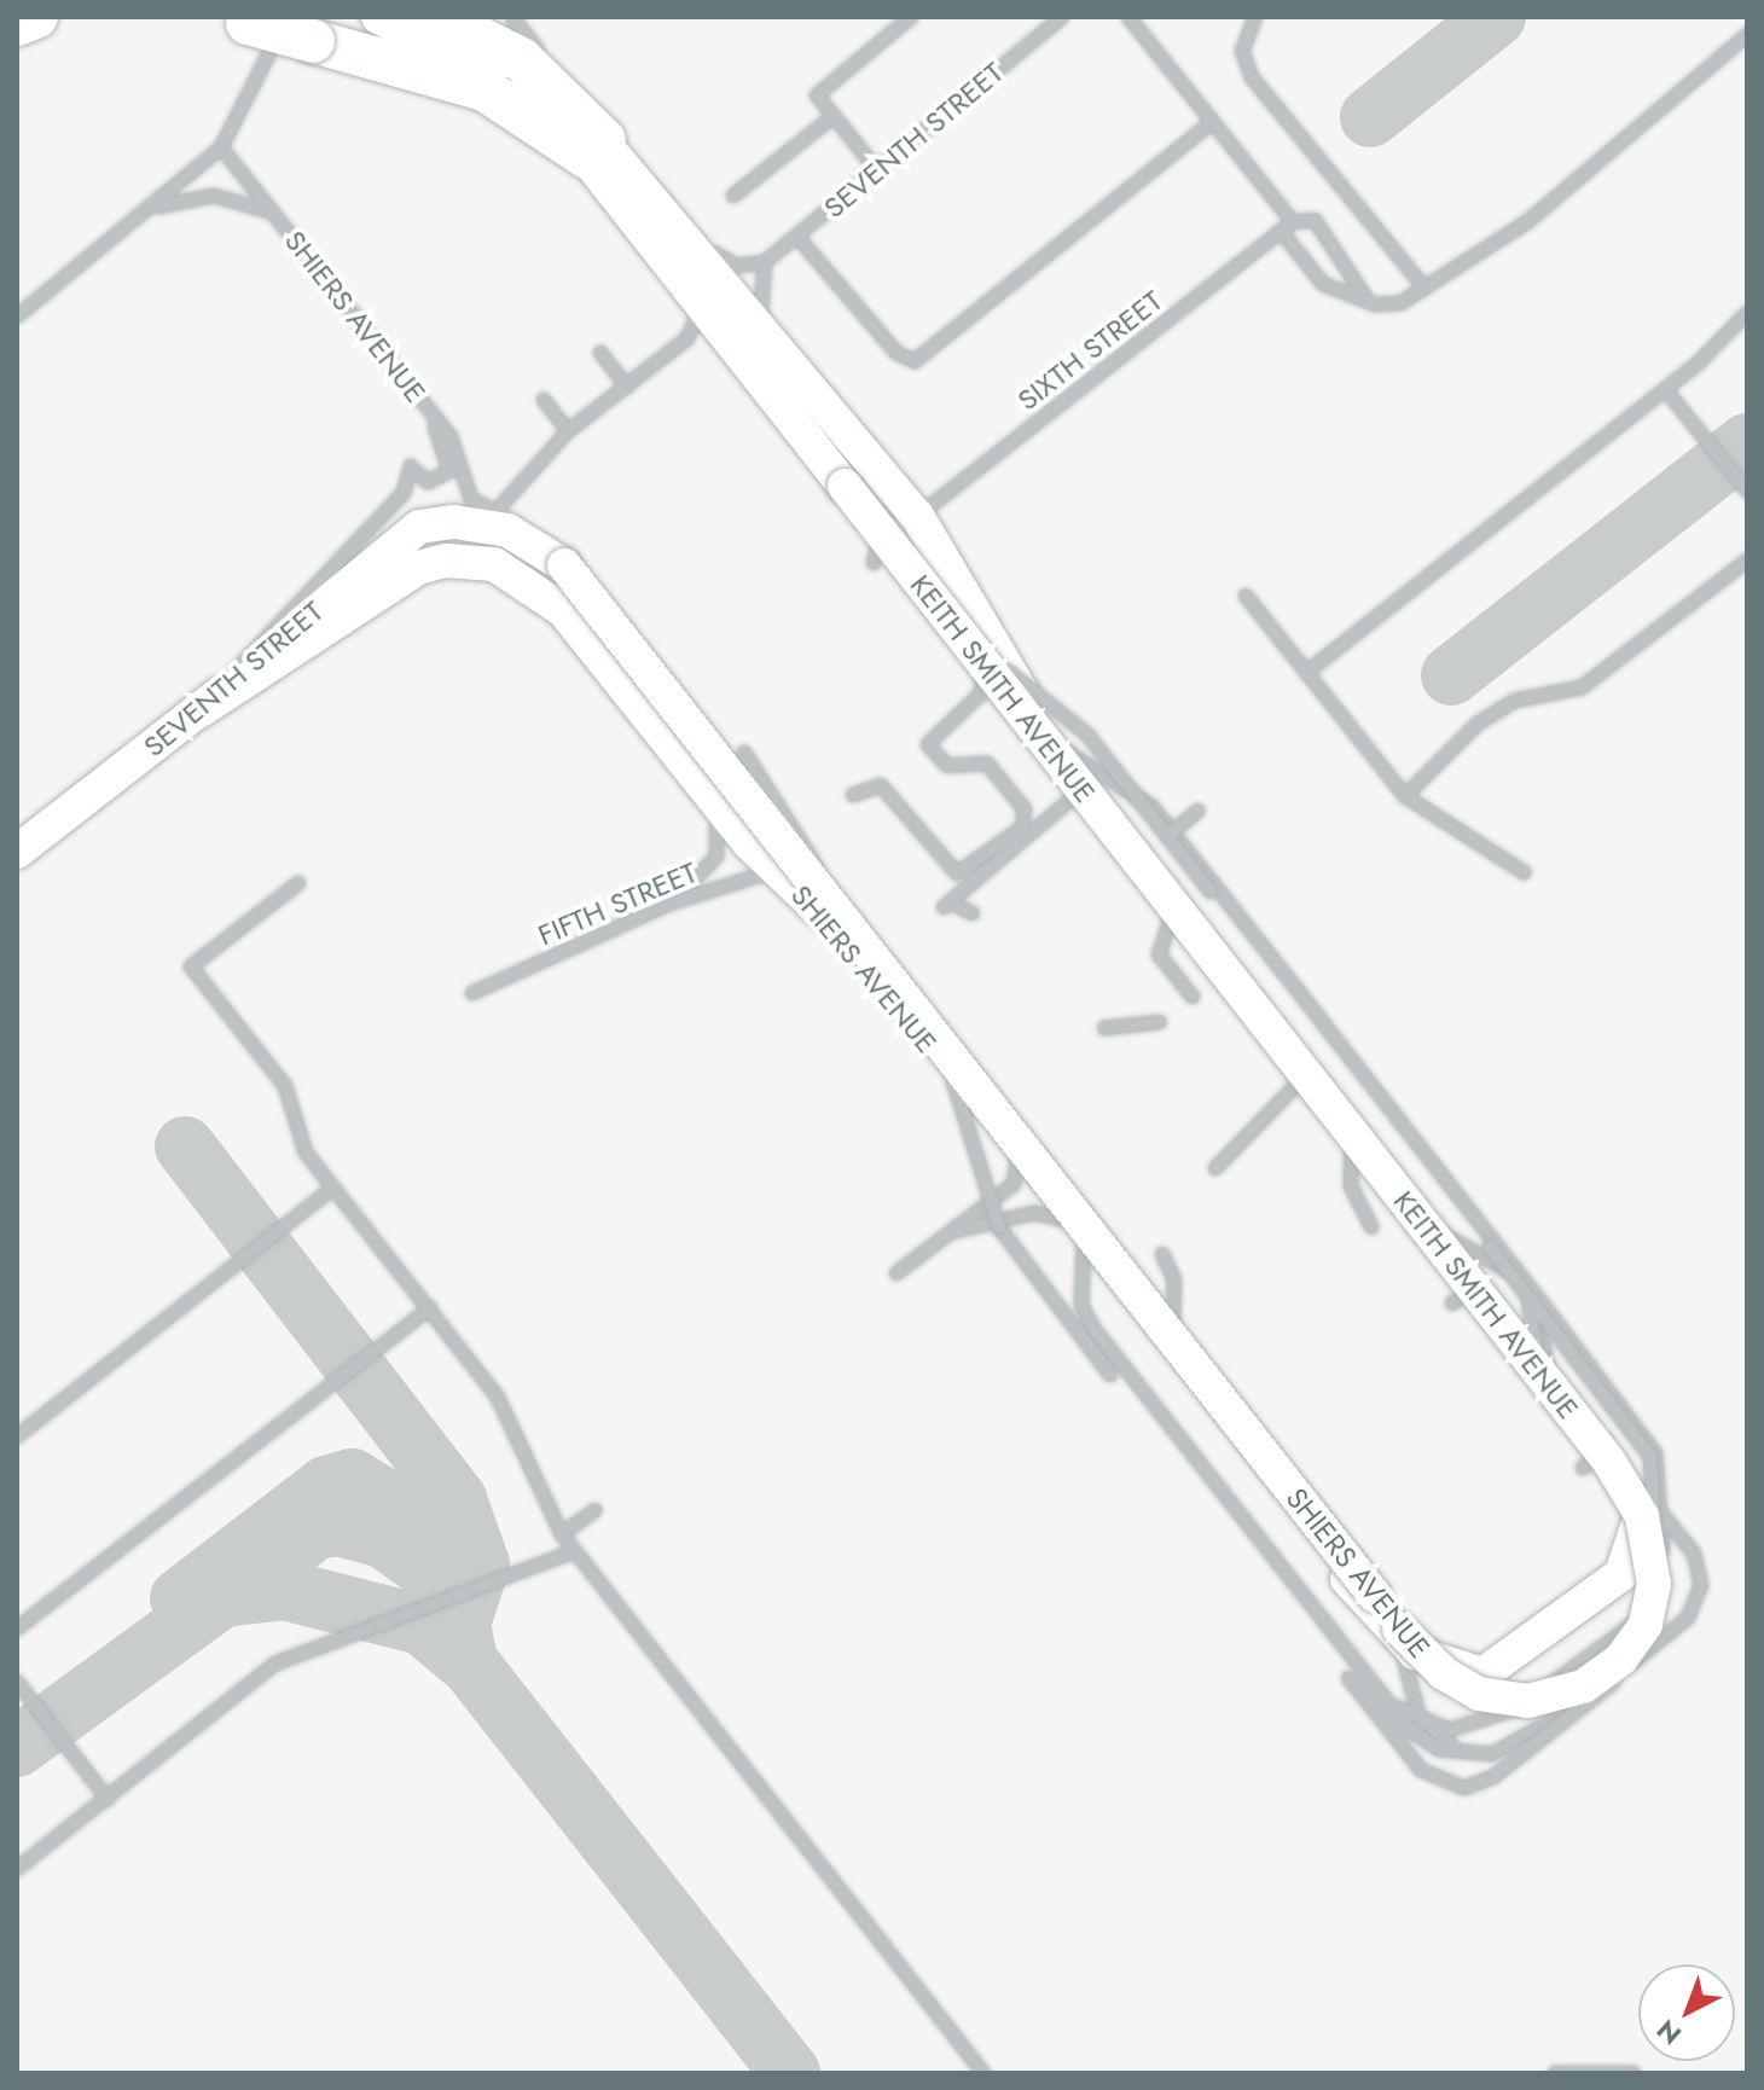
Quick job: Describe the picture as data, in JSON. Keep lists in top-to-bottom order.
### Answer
{
  "streets": {
    "street": ["SEVENTH STREET", "SHIERS AVENUE", "KEITH SMITH AVENUE"],
    "lane": ["SIXTH STREET", "FIFTH STREET"]
  },
  "crossings": [
    ["SEVENTH STREET", "SHIERS AVENUE"],
    ["SHIERS AVENUE", "KEITH SMITH AVENUE"],
    ["SHIERS AVENUE", "FIFTH STREET"],
    ["SIXTH STREET", "KEITH SMITH AVENUE"]
  ],
  "north": "bottom left"
}
